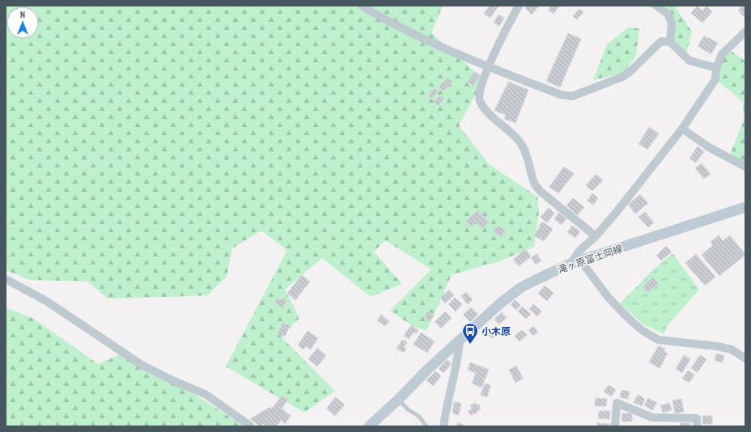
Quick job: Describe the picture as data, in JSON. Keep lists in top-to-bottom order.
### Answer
{
  "streets": {
    "main road": ["滝ヶ原富士岡線"]
  },
  "places": {
    "bus stop": ["小木原"]
  },
  "north": "top"
}
